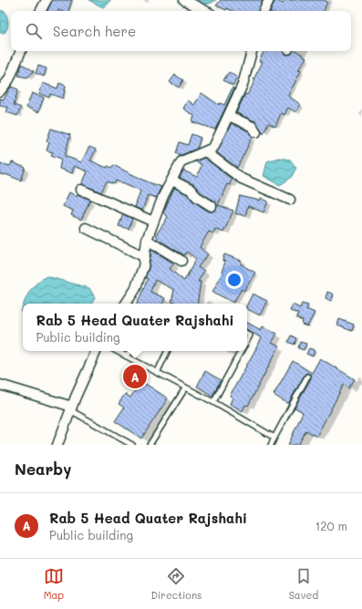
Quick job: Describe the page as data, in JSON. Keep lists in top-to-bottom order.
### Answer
{
  "page": {
    "search": "Search here",
    "popup": ["Rab 5 Head Quater Rajshahi", "Public building"],
    "pins": "A",
    "heading": "Nearby",
    "list": [
      {
        "mark": "A",
        "name": "Rab 5 Head Quater Rajshahi",
        "note": "Public building",
        "value": "120 m"
      }
    ],
    "nav": ["Map", "Directions", "Saved"]
  }
}
